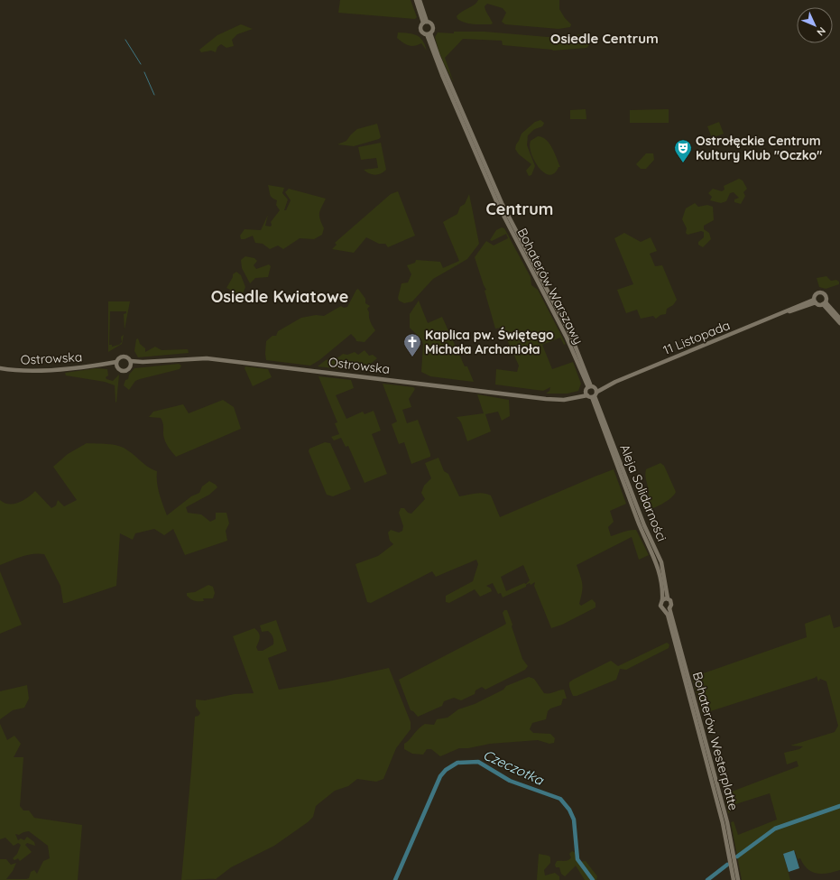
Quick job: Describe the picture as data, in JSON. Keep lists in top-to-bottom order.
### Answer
{
  "streets": {
    "main road": [
      "Bohaterów Warszawy",
      "11 Listopada",
      "Ostrowska",
      "Aleja Solidarności",
      "Bohaterów Westerplatte"
    ]
  },
  "crossings": [
    ["Bohaterów Warszawy", "11 Listopada"],
    ["Ostrowska", "Aleja Solidarności"],
    ["Aleja Solidarności", "Bohaterów Westerplatte"]
  ],
  "districts": ["Osiedle Centrum", "Centrum", "Osiedle Kwiatowe"],
  "water": ["Czeczotka"],
  "places": {
    "theatre": ["Ostrołęckie Centrum Kultury Klub \"Oczko\""],
    "church": ["Kaplica pw. Świętego Michała Archanioła"]
  },
  "north": "bottom right"
}
